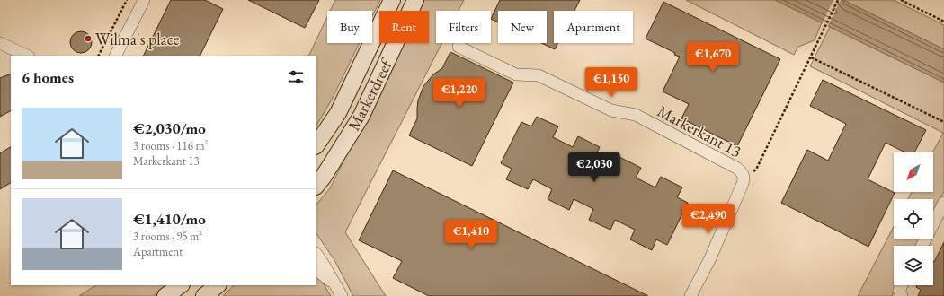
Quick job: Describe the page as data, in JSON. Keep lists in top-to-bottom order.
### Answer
{
  "streets": {
    "main road": ["Markerdreef"],
    "street": ["Markerkant 13"]
  },
  "places": ["Wilma's place"],
  "north": "bottom left",
  "page": {
    "chip": [
      "Buy",
      "Rent",
      "Filters",
      "New",
      "Apartment"
    ],
    "price": [
      "€1,670",
      "€1,150",
      "€1,220",
      "€2,030",
      "€2,490",
      "€1,410"
    ],
    "heading": "6 homes",
    "list": [
      {
        "name": "€2,030/mo",
        "note": "3 rooms · 116 m² · Markerkant 13"
      },
      {
        "name": "€1,410/mo",
        "note": "3 rooms · 95 m² · Apartment"
      }
    ]
  }
}
